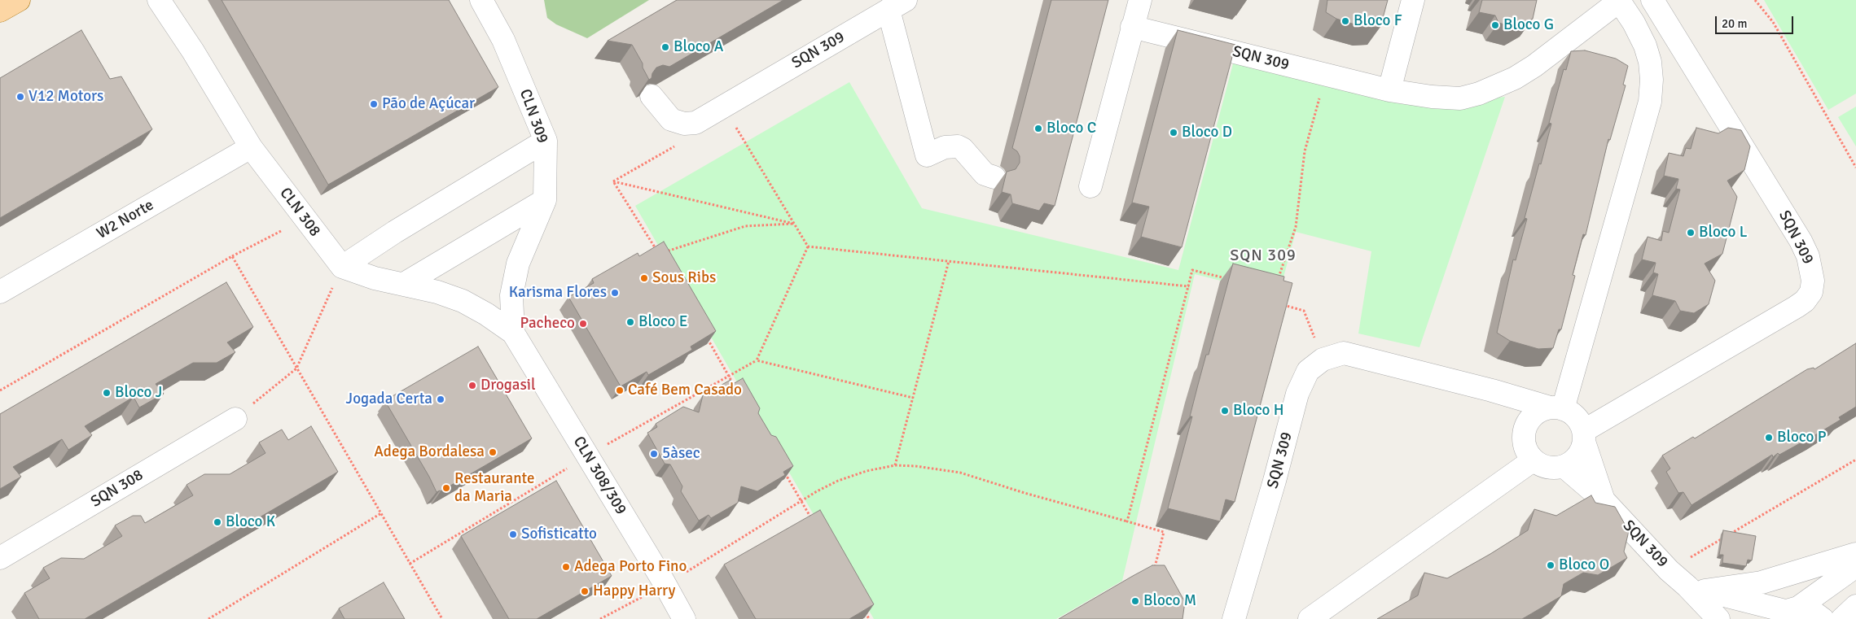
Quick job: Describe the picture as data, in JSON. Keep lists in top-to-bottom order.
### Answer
{
  "streets": {
    "street": [
      "SQN 309",
      "CLN 309",
      "CLN 308",
      "W2 Norte",
      "CLN 308/309",
      "SQN 308"
    ]
  },
  "crossings": [
    ["CLN 309", "CLN 308/309"],
    ["CLN 308", "W2 Norte"]
  ],
  "districts": ["SQN 309"],
  "places": [
    "Bloco F",
    "Bloco G",
    "Bloco A",
    "V12 Motors",
    "Pão de Açúcar",
    "Bloco C",
    "Bloco D",
    "Bloco L",
    "Sous Ribs",
    "Karisma Flores",
    "Bloco E",
    "Pacheco",
    "Drogasil",
    "Café Bem Casado",
    "Bloco J",
    "Jogada Certa",
    "Bloco H",
    "Bloco P",
    "Adega Bordalesa",
    "5àsec",
    "Restaurante da Maria",
    "Bloco K",
    "Sofisticatto",
    "Bloco O",
    "Adega Porto Fino",
    "Happy Harry",
    "Bloco M"
  ],
  "scale_bar": "20 m"
}
